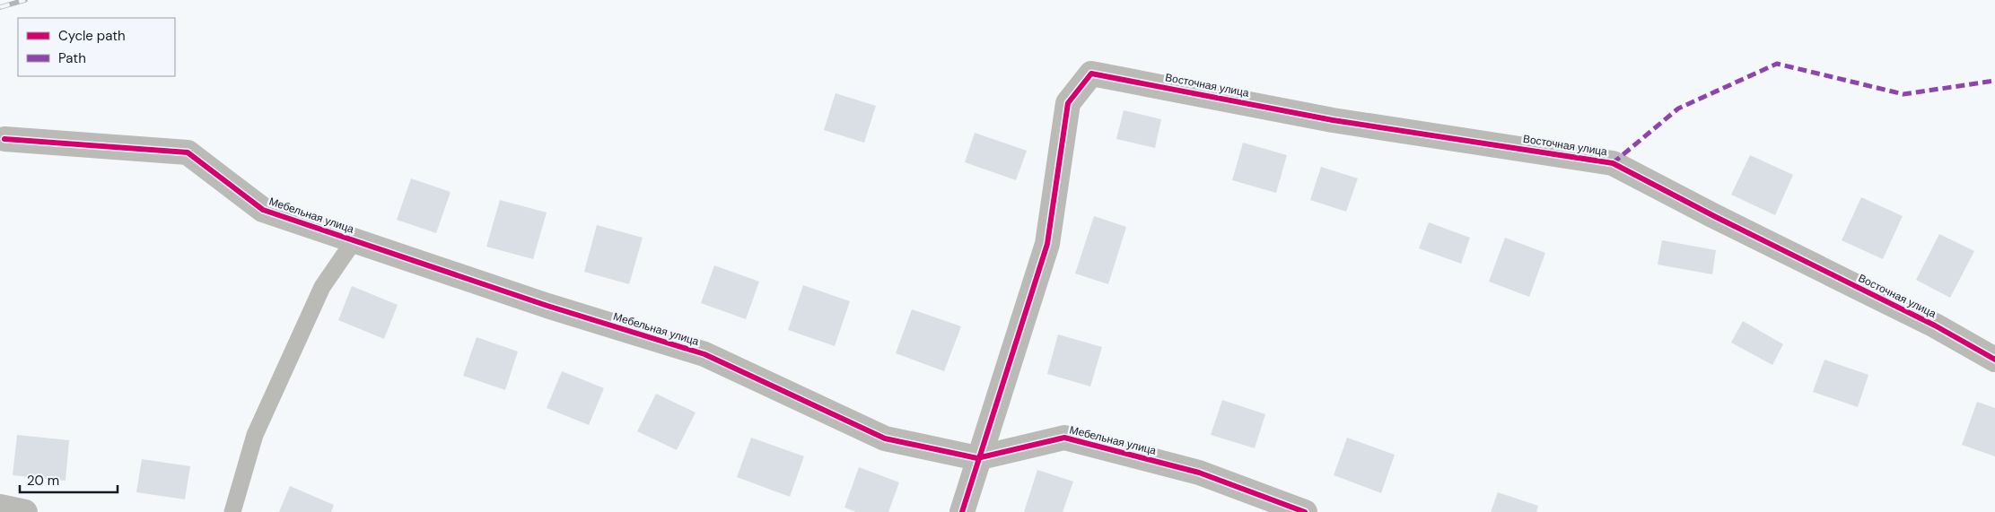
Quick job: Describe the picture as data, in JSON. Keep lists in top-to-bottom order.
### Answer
{
  "streets": {
    "street": ["Восточная улица", "Мебельная улица"]
  },
  "crossings": [
    ["Восточная улица", "Мебельная улица"]
  ],
  "legend": ["Cycle path", "Path"],
  "scale_bar": "20 m"
}
